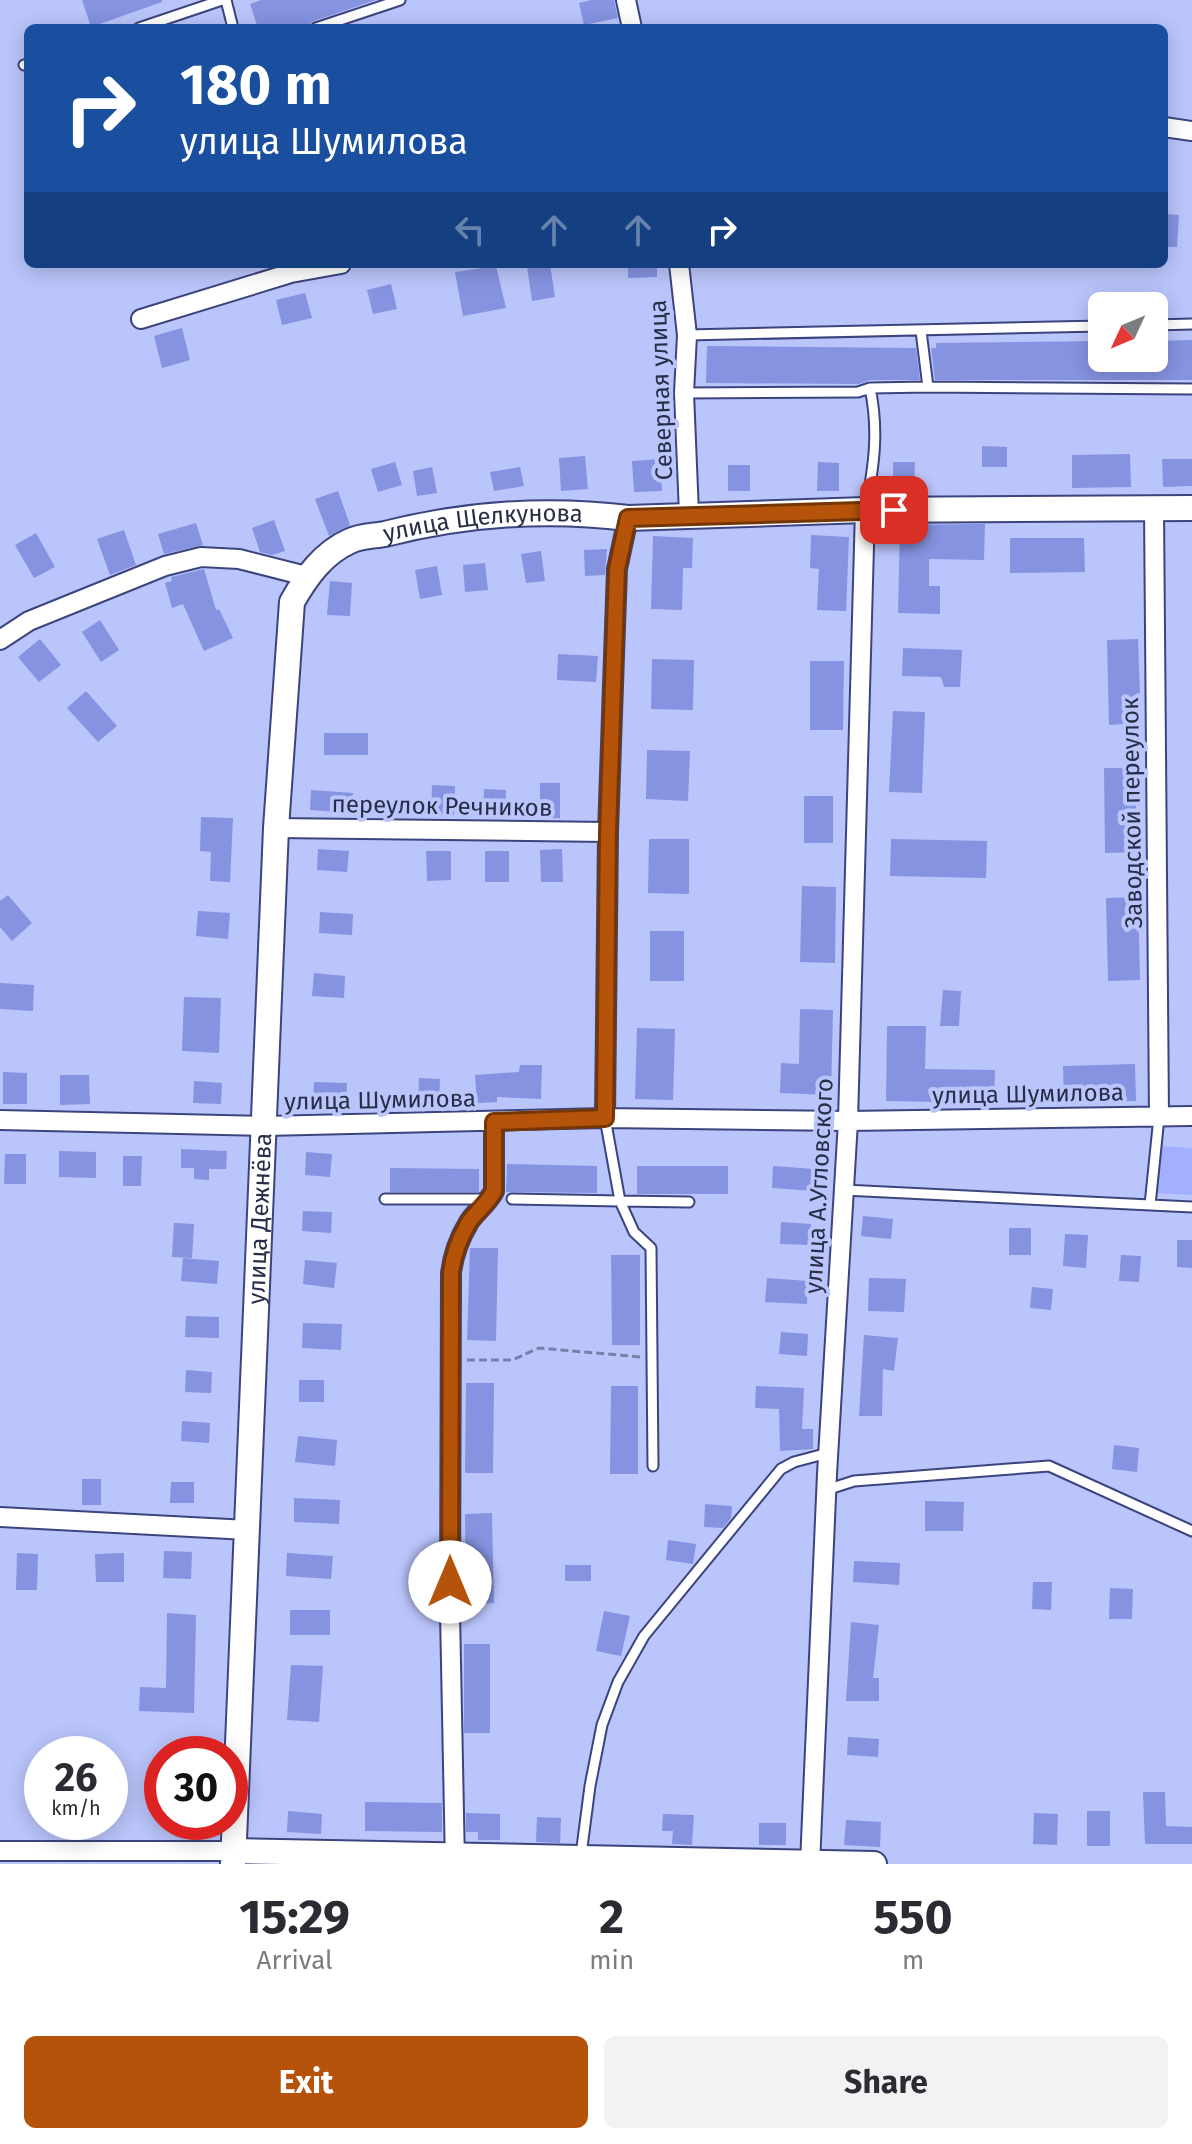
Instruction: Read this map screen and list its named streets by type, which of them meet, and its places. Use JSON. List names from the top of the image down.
{
  "streets": {
    "main road": ["улица Щелкунова", "улица Дежнёва"],
    "street": [
      "Северная улица",
      "переулок Речников",
      "Заводской переулок",
      "улица Шумилова",
      "улица А.Угловского"
    ]
  },
  "crossings": [
    ["Северная улица", "улица Щелкунова"],
    ["улица Щелкунова", "Заводской переулок"],
    ["улица Щелкунова", "улица А.Угловского"],
    ["улица Щелкунова", "улица Дежнёва"],
    ["переулок Речников", "улица Дежнёва"],
    ["Заводской переулок", "улица Шумилова"],
    ["улица Шумилова", "улица А.Угловского"],
    ["улица Шумилова", "улица Дежнёва"]
  ],
  "north": "bottom left",
  "page": {
    "turn": ["180 m", "улица Шумилова"],
    "speed": "26 km/h",
    "limit": "30",
    "eta": [
      "15:29",
      "Arrival",
      "2",
      "min",
      "550",
      "m"
    ],
    "buttons": ["Exit", "Share"]
  }
}
